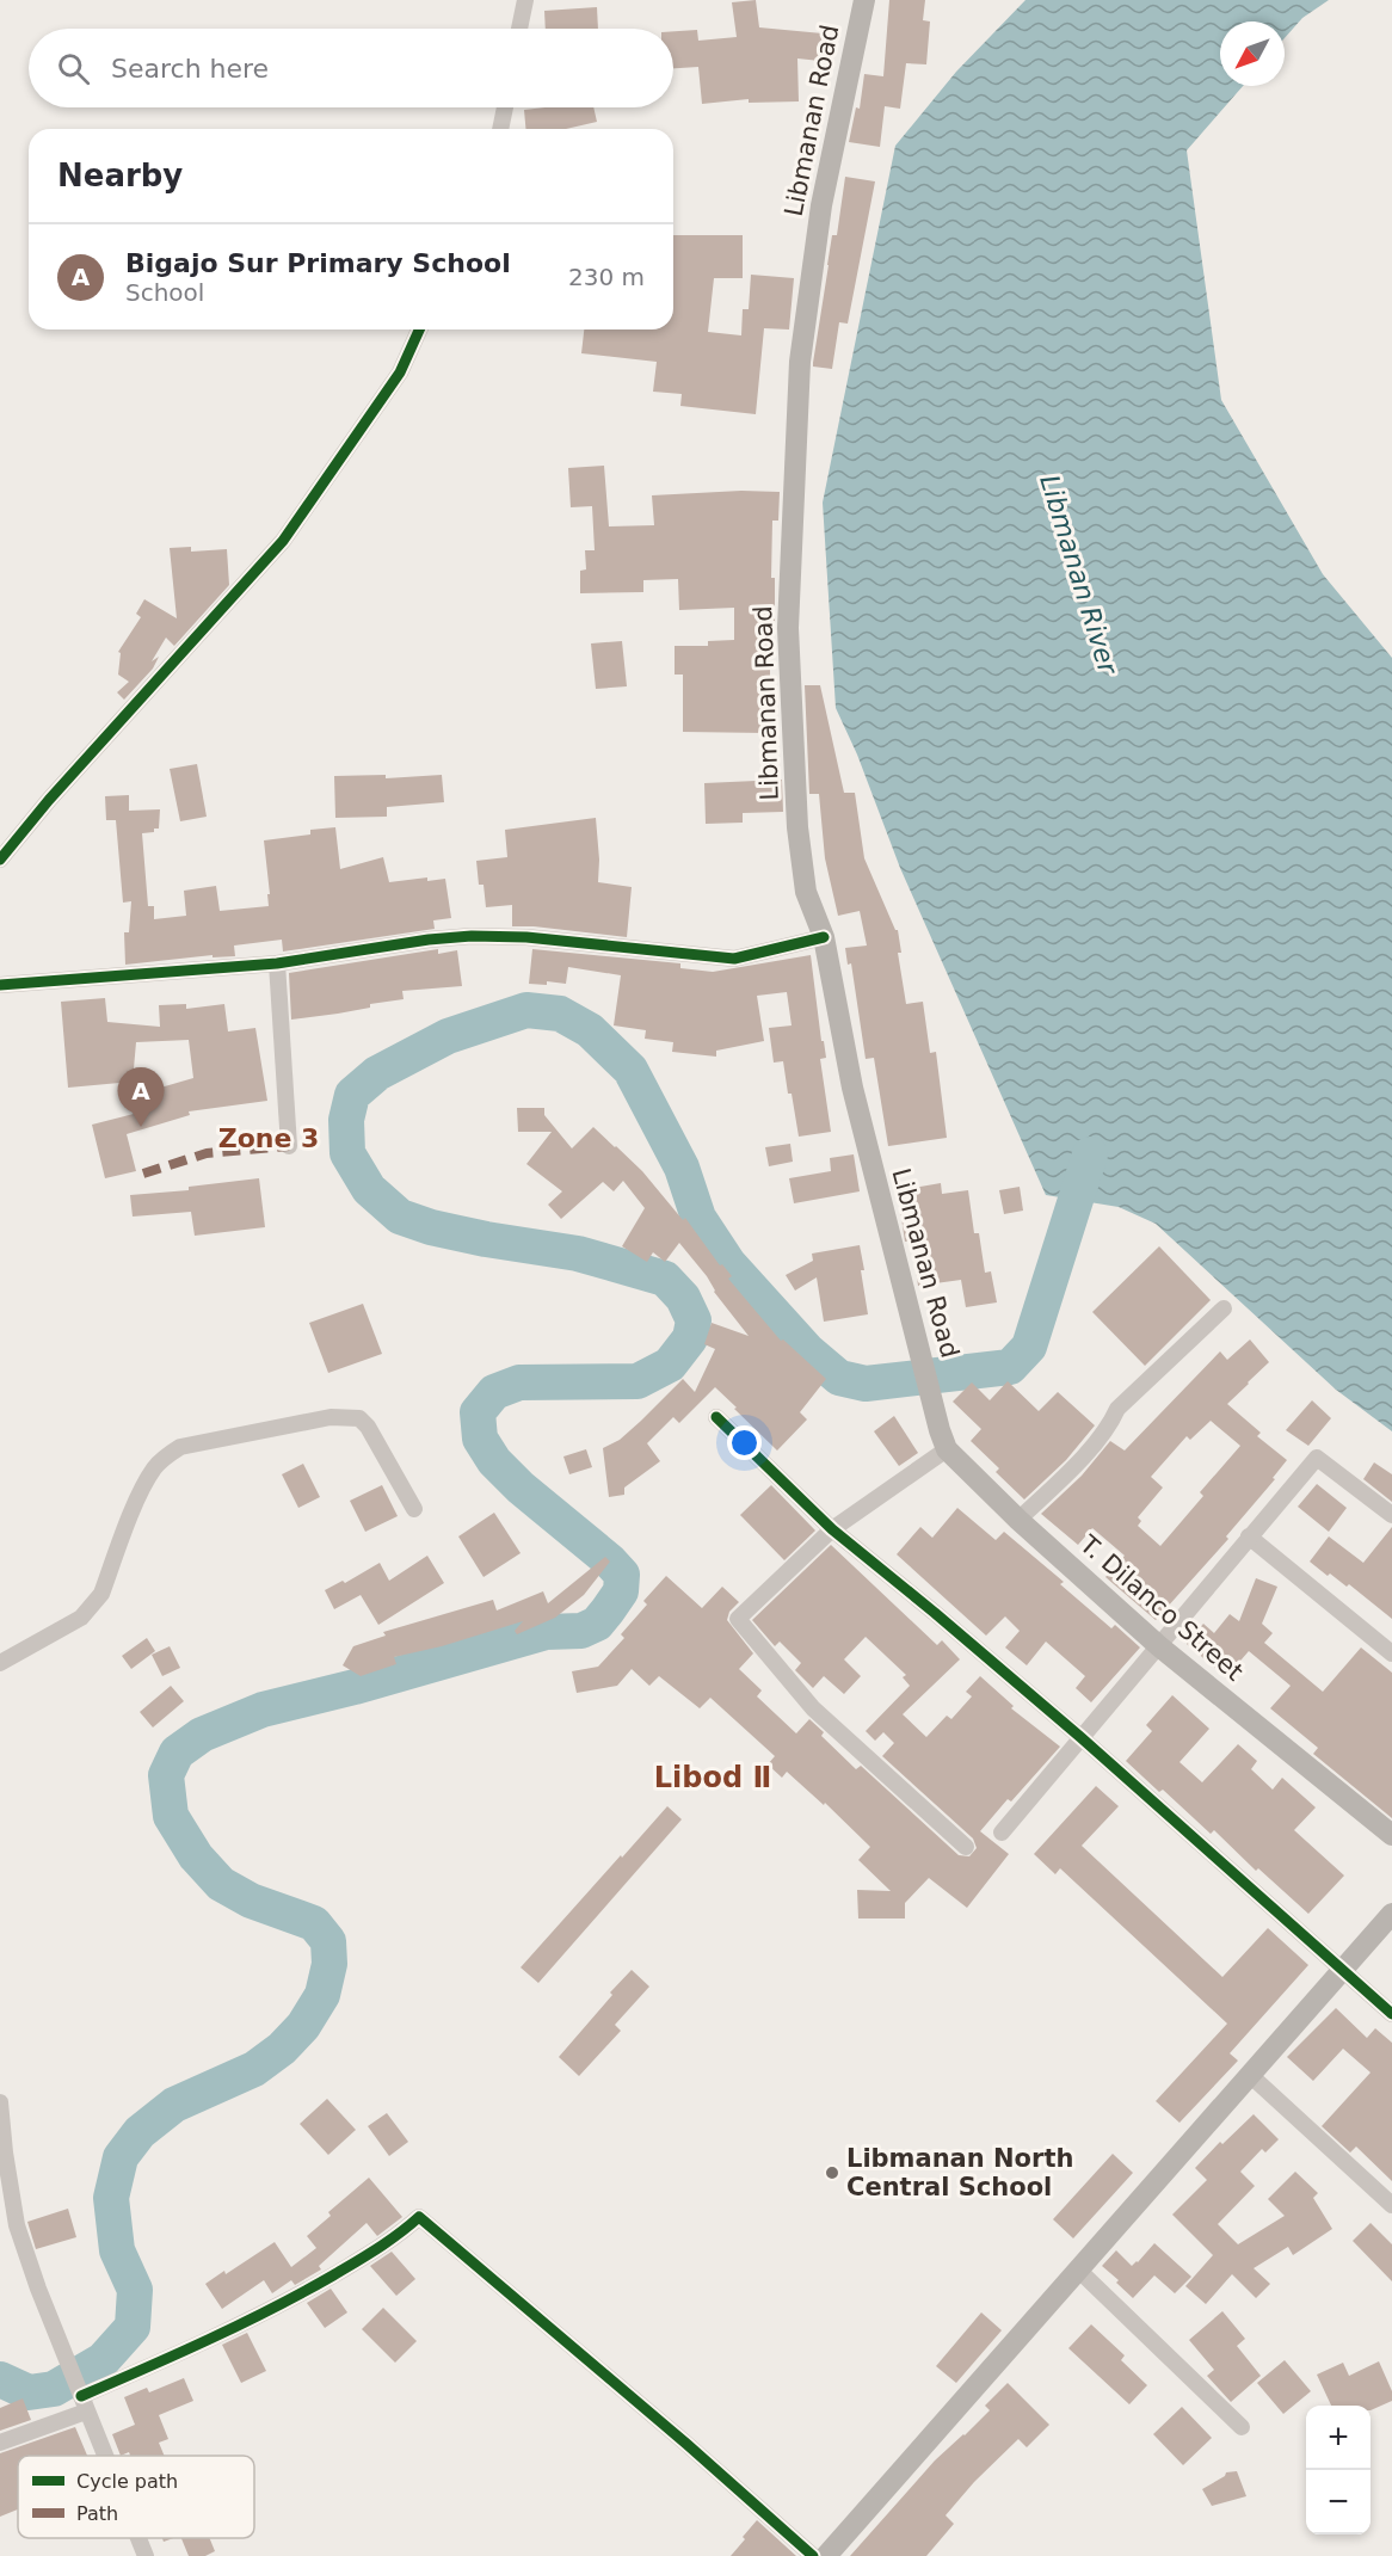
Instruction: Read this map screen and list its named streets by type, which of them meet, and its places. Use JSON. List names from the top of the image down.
{
  "streets": {
    "main road": ["Libmanan Road", "T. Dilanco Street"]
  },
  "crossings": [
    ["Libmanan Road", "T. Dilanco Street"]
  ],
  "districts": ["Zone 3", "Libod Ⅱ"],
  "water": ["Libmanan River"],
  "places": ["Libmanan North Central School"],
  "legend": ["Cycle path", "Path"],
  "north": "bottom left",
  "page": {
    "search": "Search here",
    "heading": "Nearby",
    "list": [
      {
        "mark": "A",
        "name": "Bigajo Sur Primary School",
        "note": "School",
        "value": "230 m"
      }
    ],
    "pins": "A",
    "map_buttons": ["+", "−"]
  }
}
